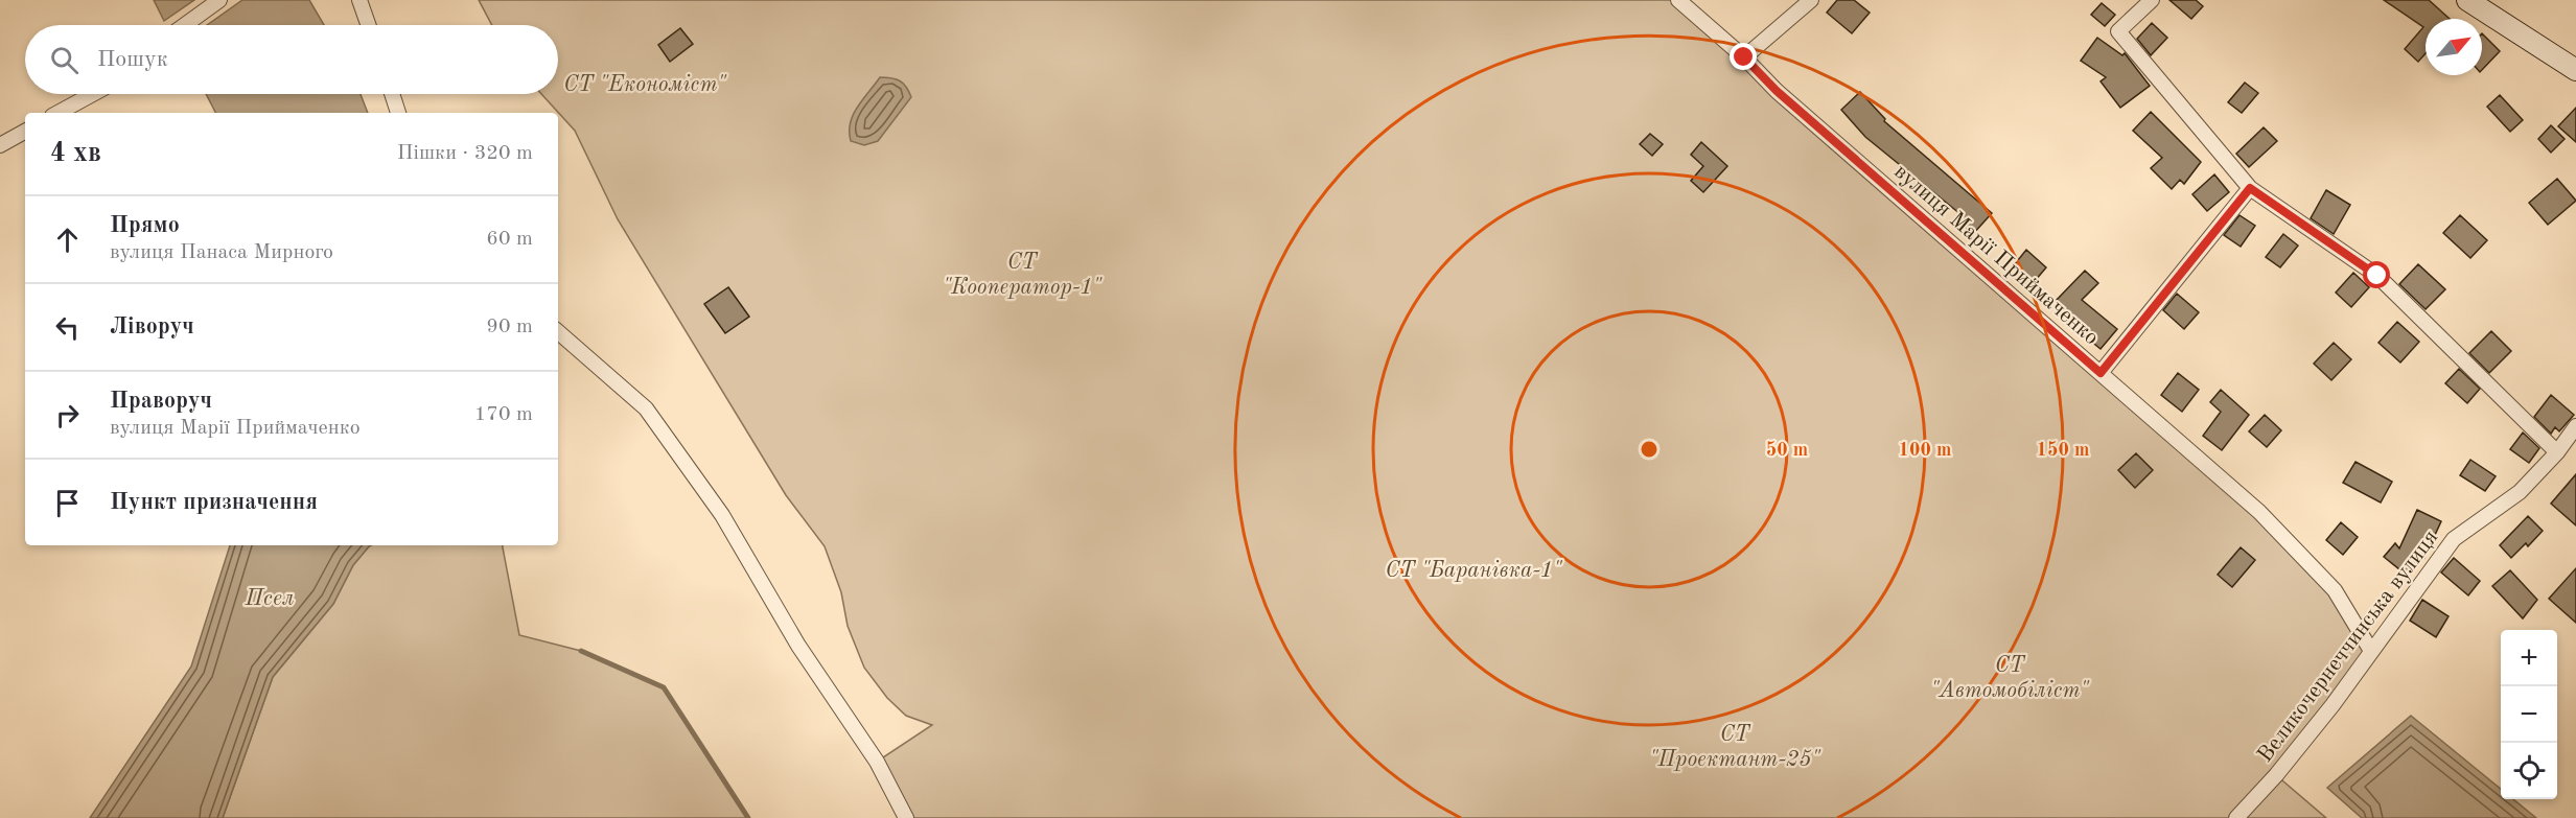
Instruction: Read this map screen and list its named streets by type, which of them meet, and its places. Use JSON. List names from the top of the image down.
{
  "streets": {
    "street": ["вулиця Марії Приймаченко", "Великочернеччинська вулиця"]
  },
  "crossings": [
    ["вулиця Марії Приймаченко", "Великочернеччинська вулиця"]
  ],
  "water": ["Псел"],
  "parks": [
    "СТ \"Економіст\"",
    "СТ \"Кооператор-1\"",
    "СТ \"Баранівка-1\"",
    "СТ \"Автомобіліст\"",
    "СТ \"Проектант-25\""
  ],
  "north": "top right",
  "page": {
    "search": "Пошук",
    "heading": ["4 хв", "Пішки · 320 m"],
    "list": [
      ["Прямо", "вулиця Панаса Мирного", "60 m"],
      ["Ліворуч", "90 m"],
      ["Праворуч", "вулиця Марії Приймаченко", "170 m"],
      "Пункт призначення"
    ],
    "map_buttons": ["+", "−"]
  },
  "rings": ["50 m", "100 m", "150 m"]
}
